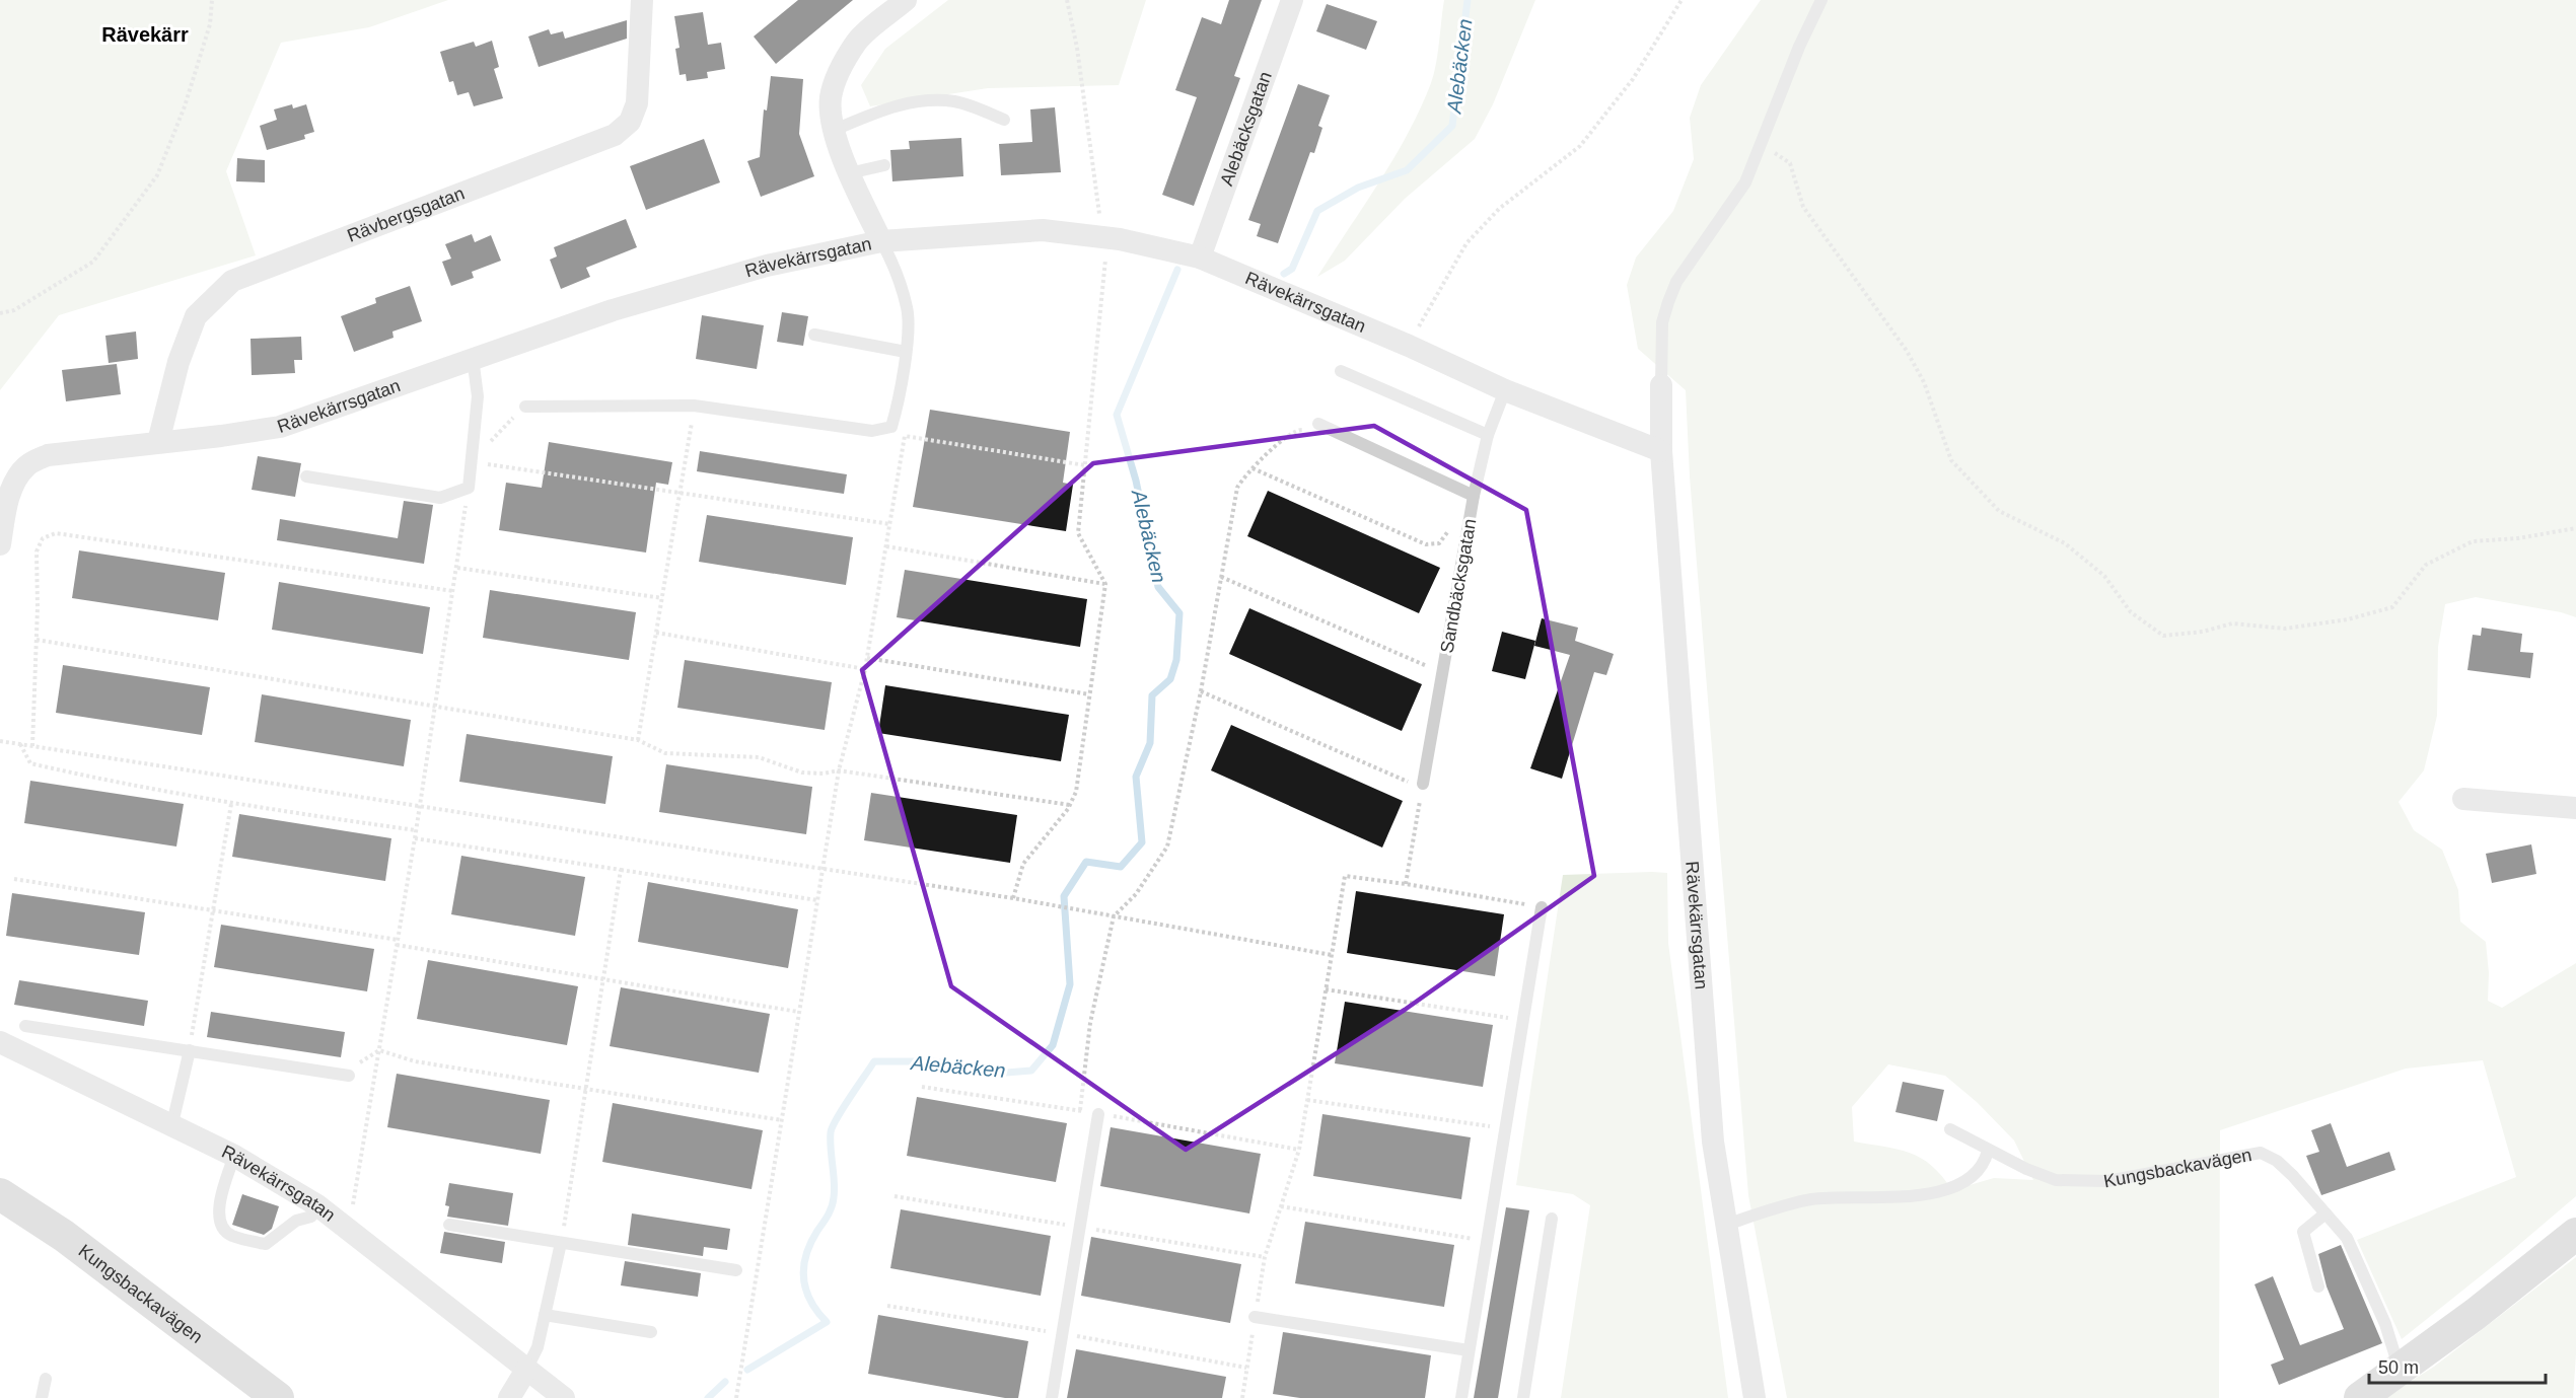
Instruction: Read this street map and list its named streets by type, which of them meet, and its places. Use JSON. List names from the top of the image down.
{
  "streets": {
    "street": [
      "Alebäcksgatan",
      "Rävbergsgatan",
      "Rävekärrsgatan",
      "Kungsbackavägen"
    ],
    "lane": ["Sandbäcksgatan"]
  },
  "crossings": [
    ["Alebäcksgatan", "Rävekärrsgatan"],
    ["Rävbergsgatan", "Rävekärrsgatan"],
    ["Rävekärrsgatan", "Sandbäcksgatan"]
  ],
  "districts": ["Rävekärr"],
  "water": ["Alebäcken"],
  "scale_bar": "50 m"
}
